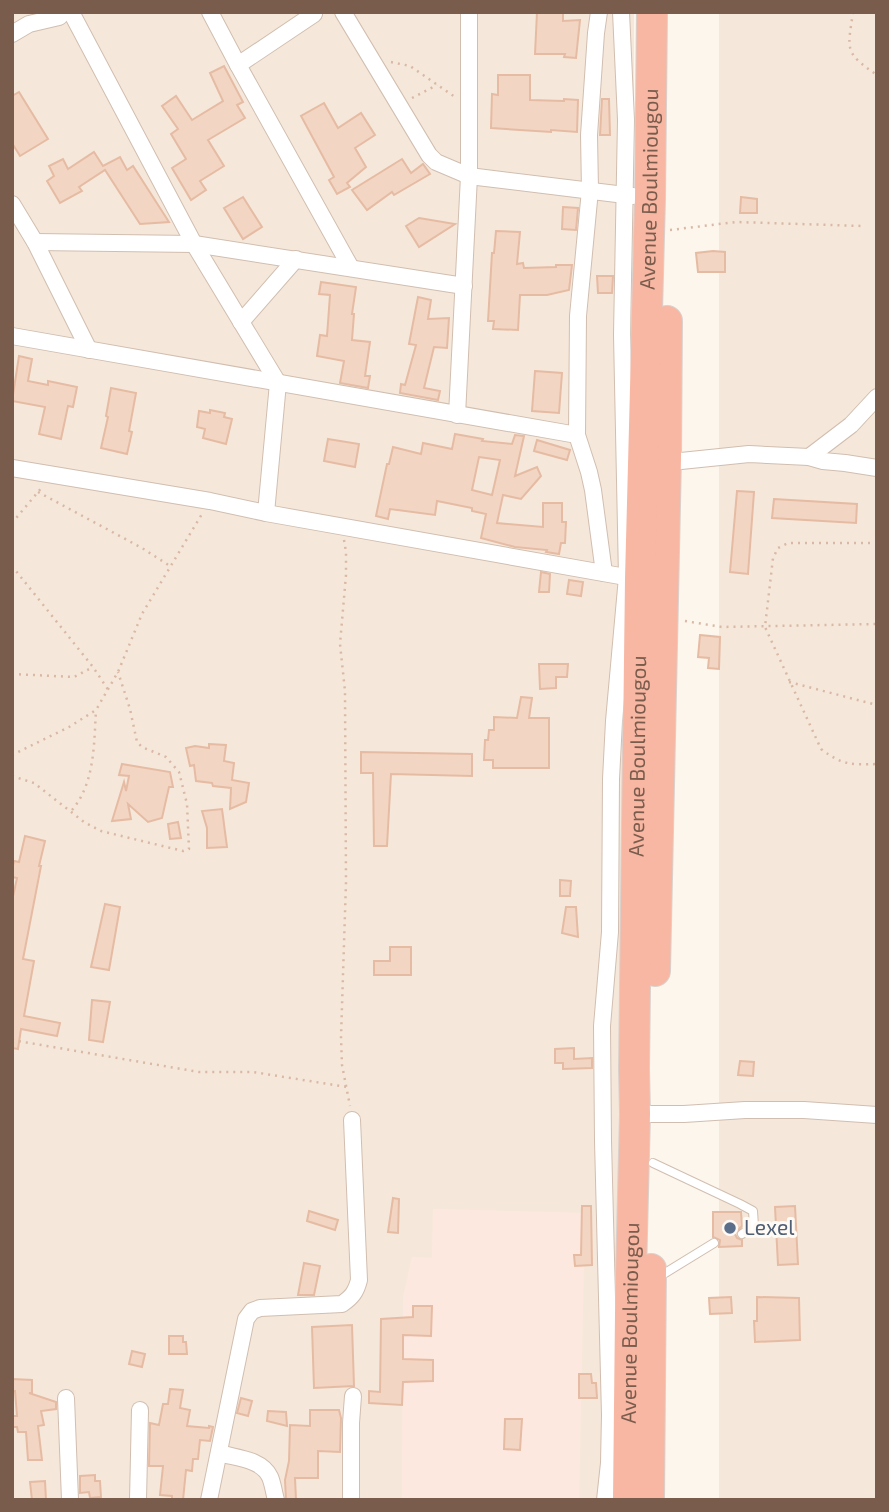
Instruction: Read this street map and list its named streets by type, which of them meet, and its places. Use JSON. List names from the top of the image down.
{
  "streets": {
    "highway": ["Avenue Boulmiougou"]
  },
  "places": ["Lexel"]
}
